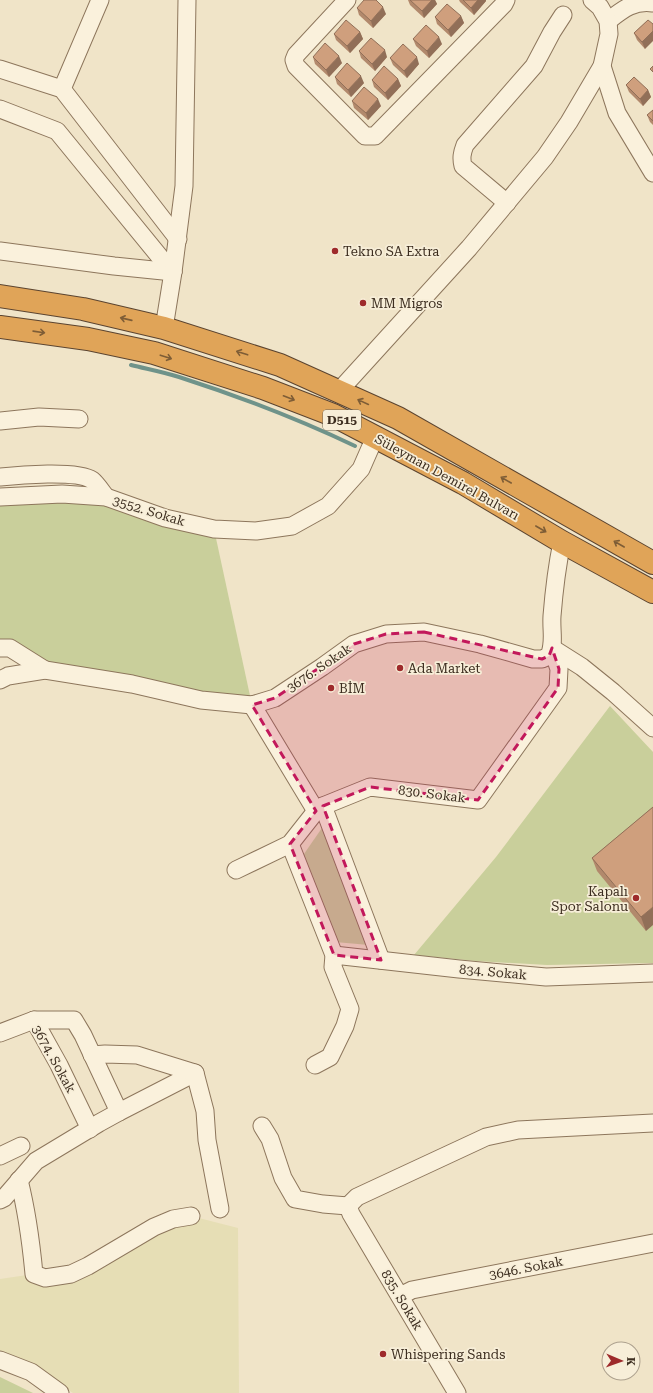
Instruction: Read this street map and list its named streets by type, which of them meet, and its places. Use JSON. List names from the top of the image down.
{
  "streets": {
    "highway": ["D515", "Süleyman Demirel Bulvarı"],
    "street": [
      "3552. Sokak",
      "3676. Sokak",
      "830. Sokak",
      "834. Sokak",
      "3674. Sokak",
      "3646. Sokak",
      "835. Sokak"
    ]
  },
  "crossings": [
    ["Süleyman Demirel Bulvarı", "3552. Sokak"],
    ["3676. Sokak", "830. Sokak"],
    ["3646. Sokak", "835. Sokak"]
  ],
  "places": [
    "Tekno SA Extra",
    "MM Migros",
    "Ada Market",
    "BİM",
    "Kapalı Spor Salonu",
    "Whispering Sands"
  ],
  "north": "right"
}
